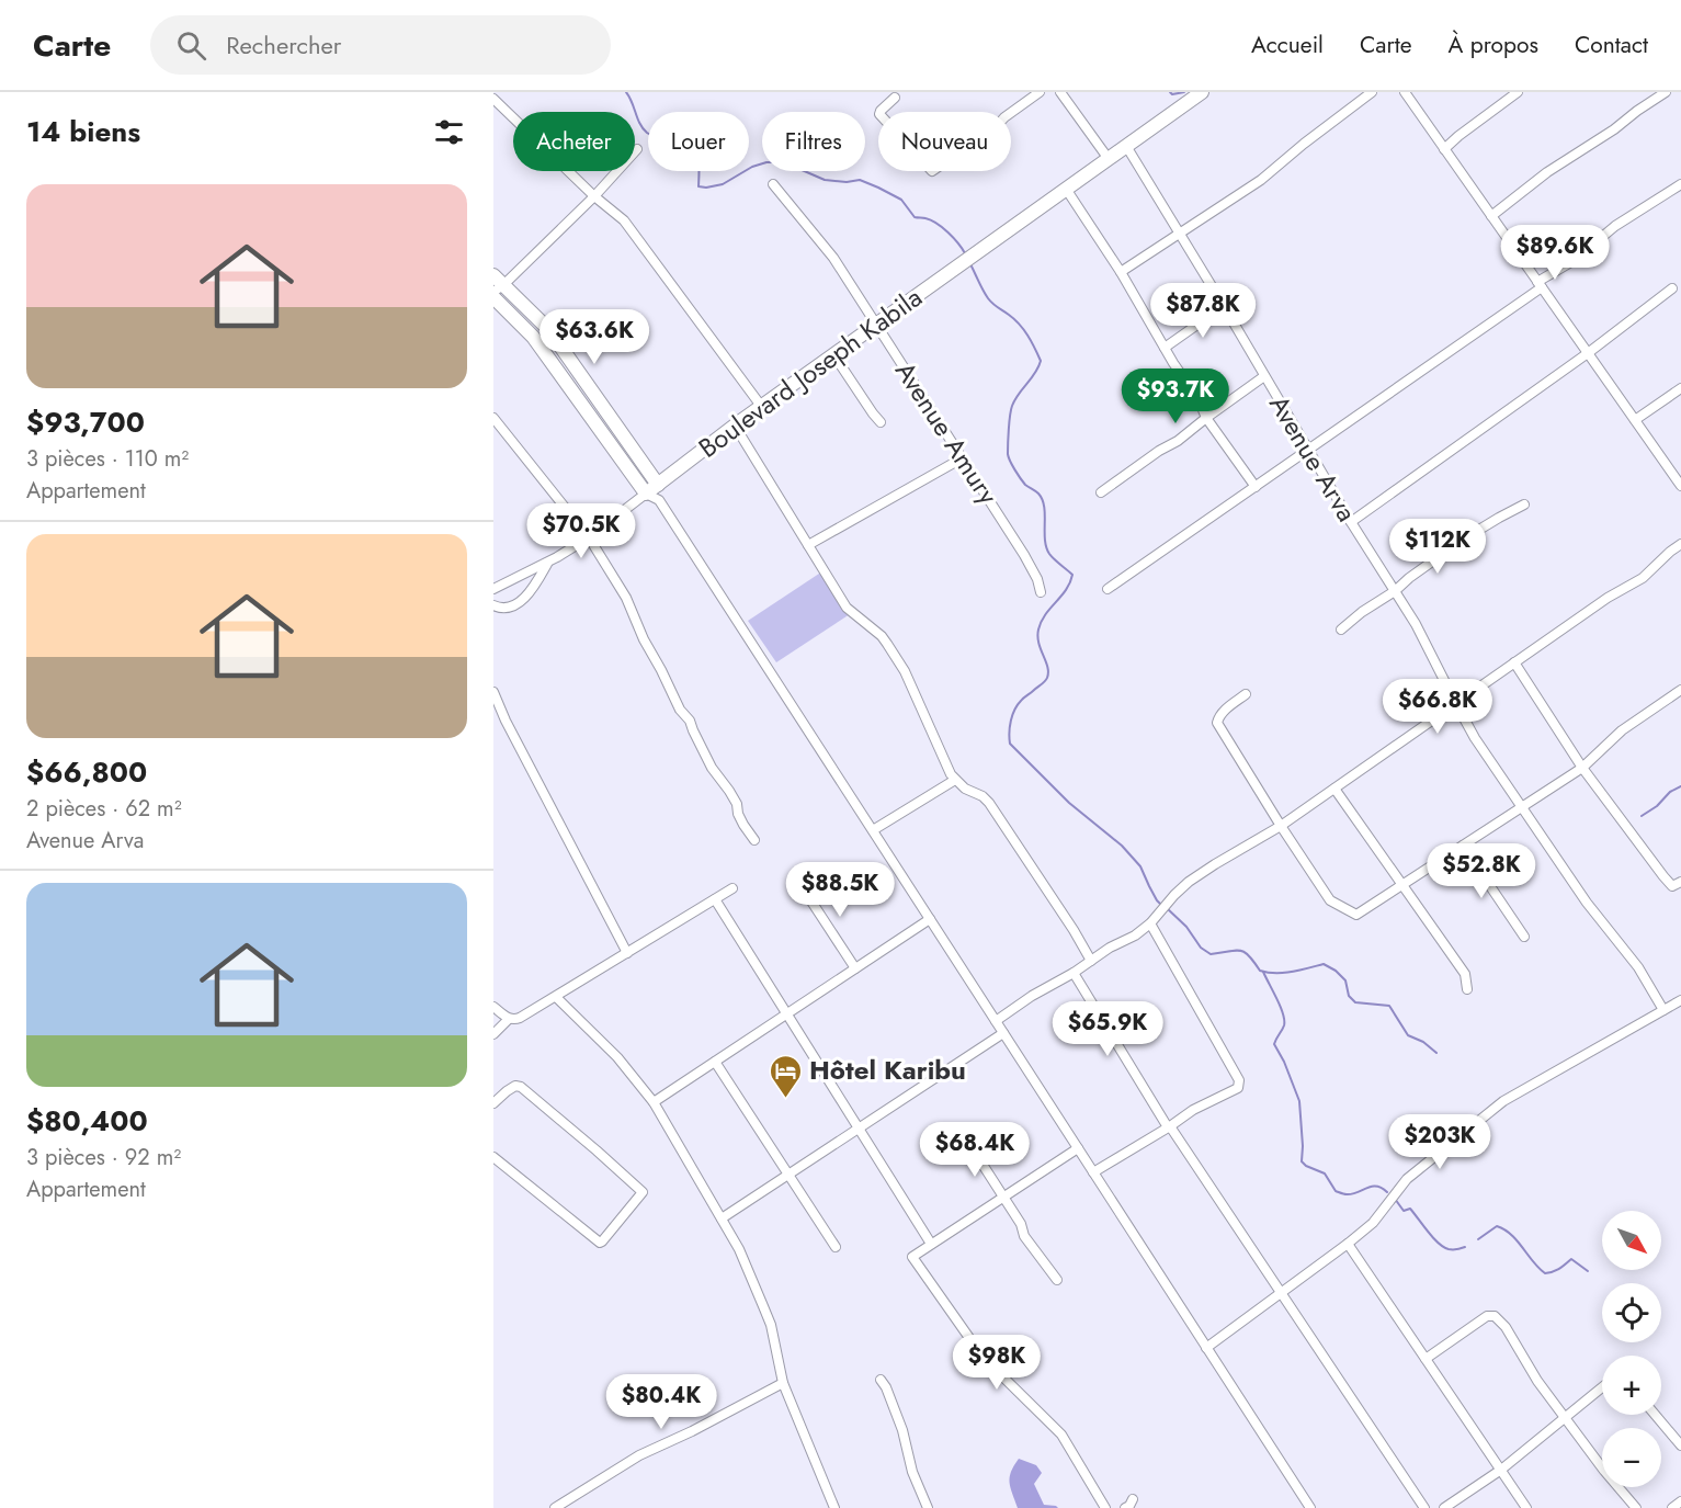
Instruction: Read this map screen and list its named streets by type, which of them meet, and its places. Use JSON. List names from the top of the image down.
{
  "streets": {
    "street": ["Boulevard Joseph Kabila", "Avenue Amury", "Avenue Arva"]
  },
  "crossings": [
    ["Boulevard Joseph Kabila", "Avenue Amury"],
    ["Boulevard Joseph Kabila", "Avenue Arva"]
  ],
  "places": {
    "hotel": ["Hôtel Karibu"]
  },
  "north": "bottom right",
  "page": {
    "header": "Carte",
    "search": "Rechercher",
    "nav": [
      "Accueil",
      "Carte",
      "À propos",
      "Contact"
    ],
    "heading": "14 biens",
    "chip": [
      "Acheter",
      "Louer",
      "Filtres",
      "Nouveau"
    ],
    "list": [
      {
        "name": "$93,700",
        "note": "3 pièces · 110 m² · Appartement"
      },
      {
        "name": "$66,800",
        "note": "2 pièces · 62 m² · Avenue Arva"
      },
      {
        "name": "$80,400",
        "note": "3 pièces · 92 m² · Appartement"
      }
    ],
    "price": [
      "$89.6K",
      "$87.8K",
      "$63.6K",
      "$93.7K",
      "$70.5K",
      "$112K",
      "$66.8K",
      "$52.8K",
      "$88.5K",
      "$65.9K",
      "$203K",
      "$68.4K",
      "$98K",
      "$80.4K"
    ],
    "map_buttons": ["+", "−"]
  }
}
